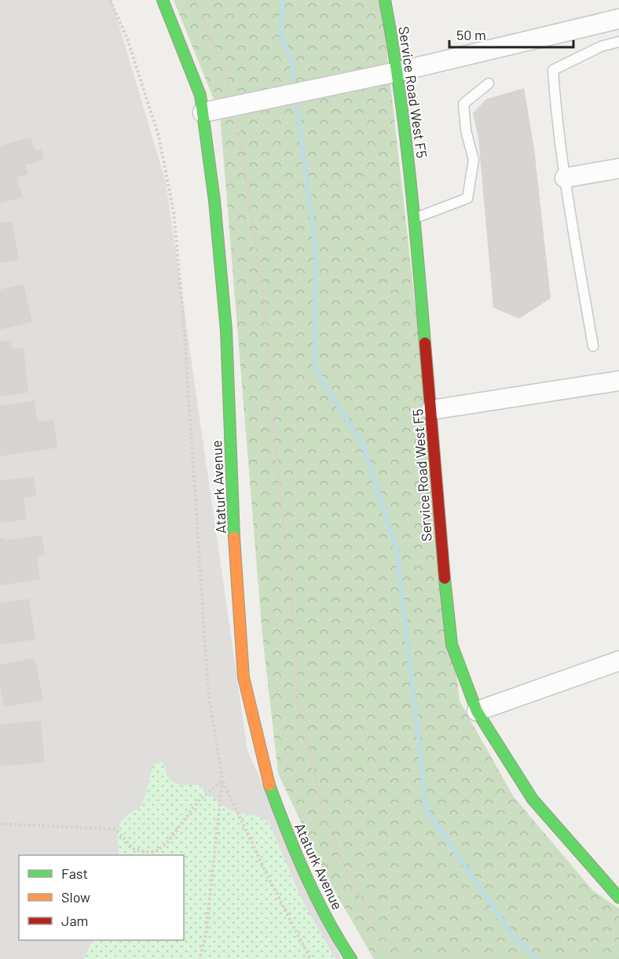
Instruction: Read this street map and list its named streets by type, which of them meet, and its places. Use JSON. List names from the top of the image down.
{
  "streets": {
    "street": ["Service Road West F5", "Ataturk Avenue"]
  },
  "legend": ["Fast", "Slow", "Jam"],
  "scale_bar": "50 m"
}
